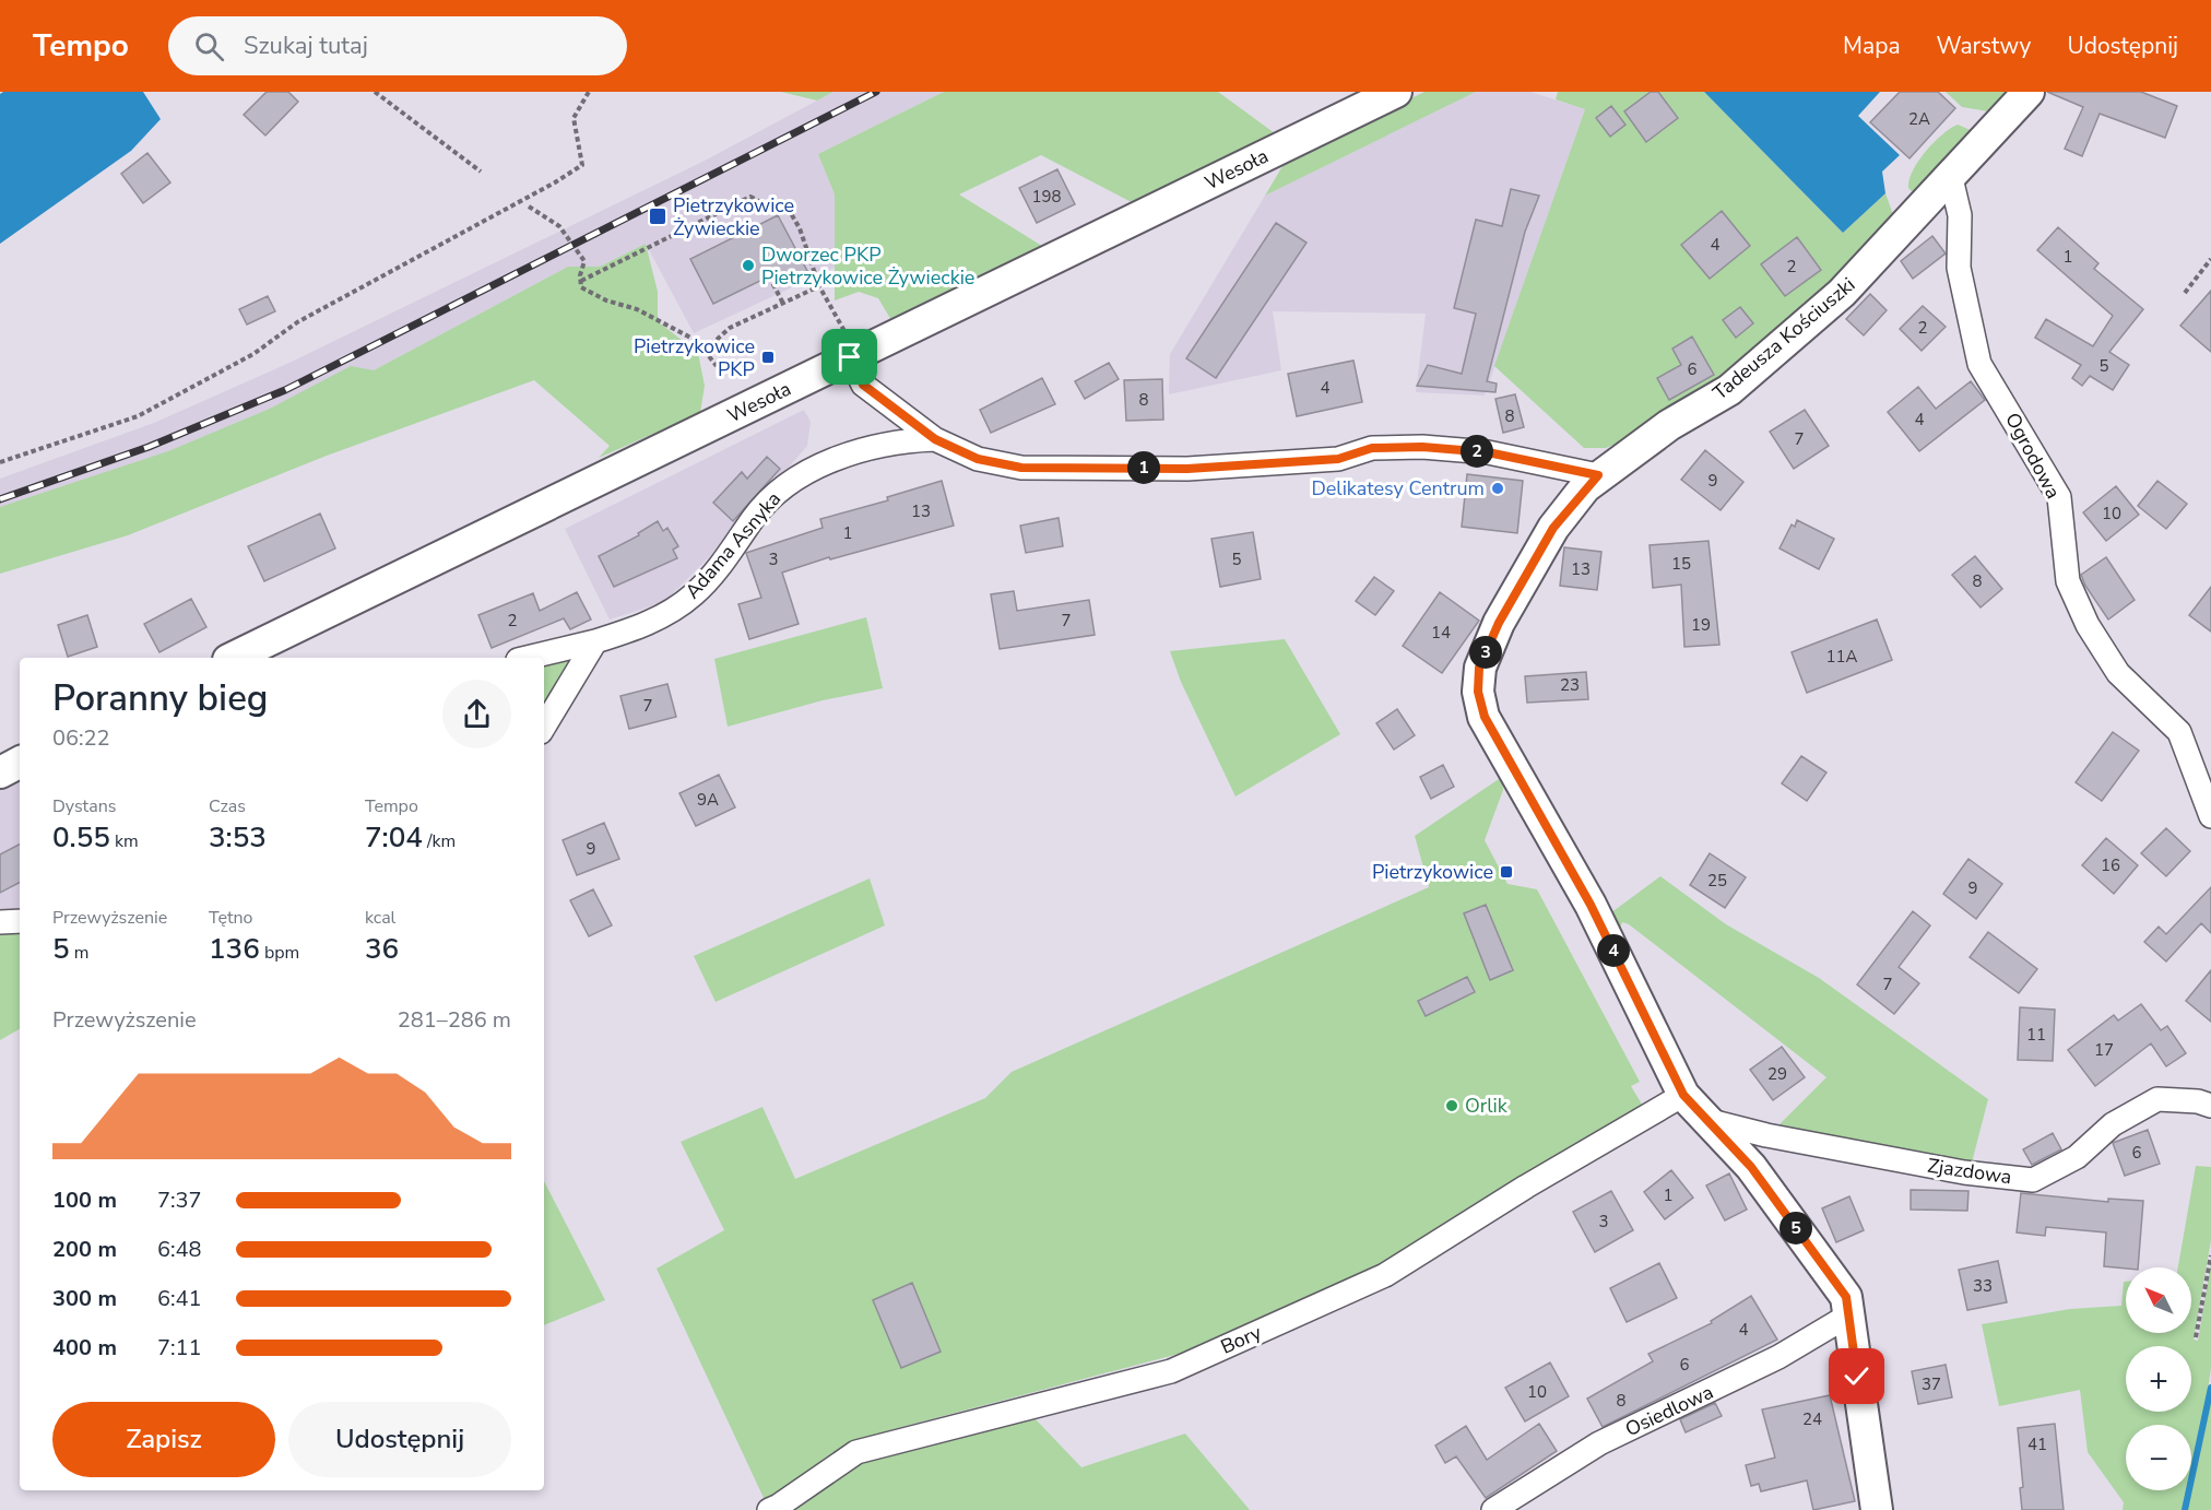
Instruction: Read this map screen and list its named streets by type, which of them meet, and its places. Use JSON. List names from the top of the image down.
{
  "streets": {
    "street": [
      "Wesoła",
      "Tadeusza Kościuszki",
      "Ogrodowa",
      "Adama Asnyka",
      "Zjazdowa",
      "Bory",
      "Osiedlowa"
    ]
  },
  "crossings": [
    ["Tadeusza Kościuszki", "Ogrodowa"],
    ["Tadeusza Kościuszki", "Zjazdowa"],
    ["Tadeusza Kościuszki", "Bory"],
    ["Tadeusza Kościuszki", "Osiedlowa"]
  ],
  "places": {
    "transit": ["Pietrzykowice Żywieckie", "Pietrzykowice PKP", "Pietrzykowice"],
    "other": ["Dworzec PKP Pietrzykowice Żywieckie", "Delikatesy Centrum", "Orlik"]
  },
  "house_numbers": [
    "2A",
    "198",
    "4",
    "1",
    "2",
    "2",
    "5",
    "6",
    "4",
    "8",
    "8",
    "4",
    "7",
    "9",
    "13",
    "10",
    "1",
    "3",
    "5",
    "15",
    "13",
    "8",
    "2",
    "7",
    "19",
    "14",
    "11A",
    "23",
    "7",
    "9A",
    "9",
    "16",
    "25",
    "9",
    "7",
    "11",
    "17",
    "29",
    "6",
    "1",
    "3",
    "33",
    "4",
    "6",
    "37",
    "10",
    "8",
    "24",
    "41"
  ],
  "north": "top left",
  "page": {
    "header": "Tempo",
    "search": "Szukaj tutaj",
    "nav": ["Mapa", "Warstwy", "Udostępnij"],
    "pins": [
      "2",
      "1",
      "3",
      "4",
      "5"
    ],
    "heading": ["Poranny bieg", "06:22"],
    "stats": [
      ["Dystans", "0.55 km"],
      ["Czas", "3:53"],
      ["Tempo", "7:04 /km"],
      ["Przewyższenie", "5 m"],
      ["Tętno", "136 bpm"],
      ["kcal", "36"]
    ],
    "chart": ["Przewyższenie", "281–286 m"],
    "list": [
      {
        "name": "100 m",
        "note": "7:37"
      },
      {
        "name": "200 m",
        "note": "6:48"
      },
      {
        "name": "300 m",
        "note": "6:41"
      },
      {
        "name": "400 m",
        "note": "7:11"
      }
    ],
    "map_buttons": ["+", "−"],
    "buttons": ["Zapisz", "Udostępnij"]
  }
}
